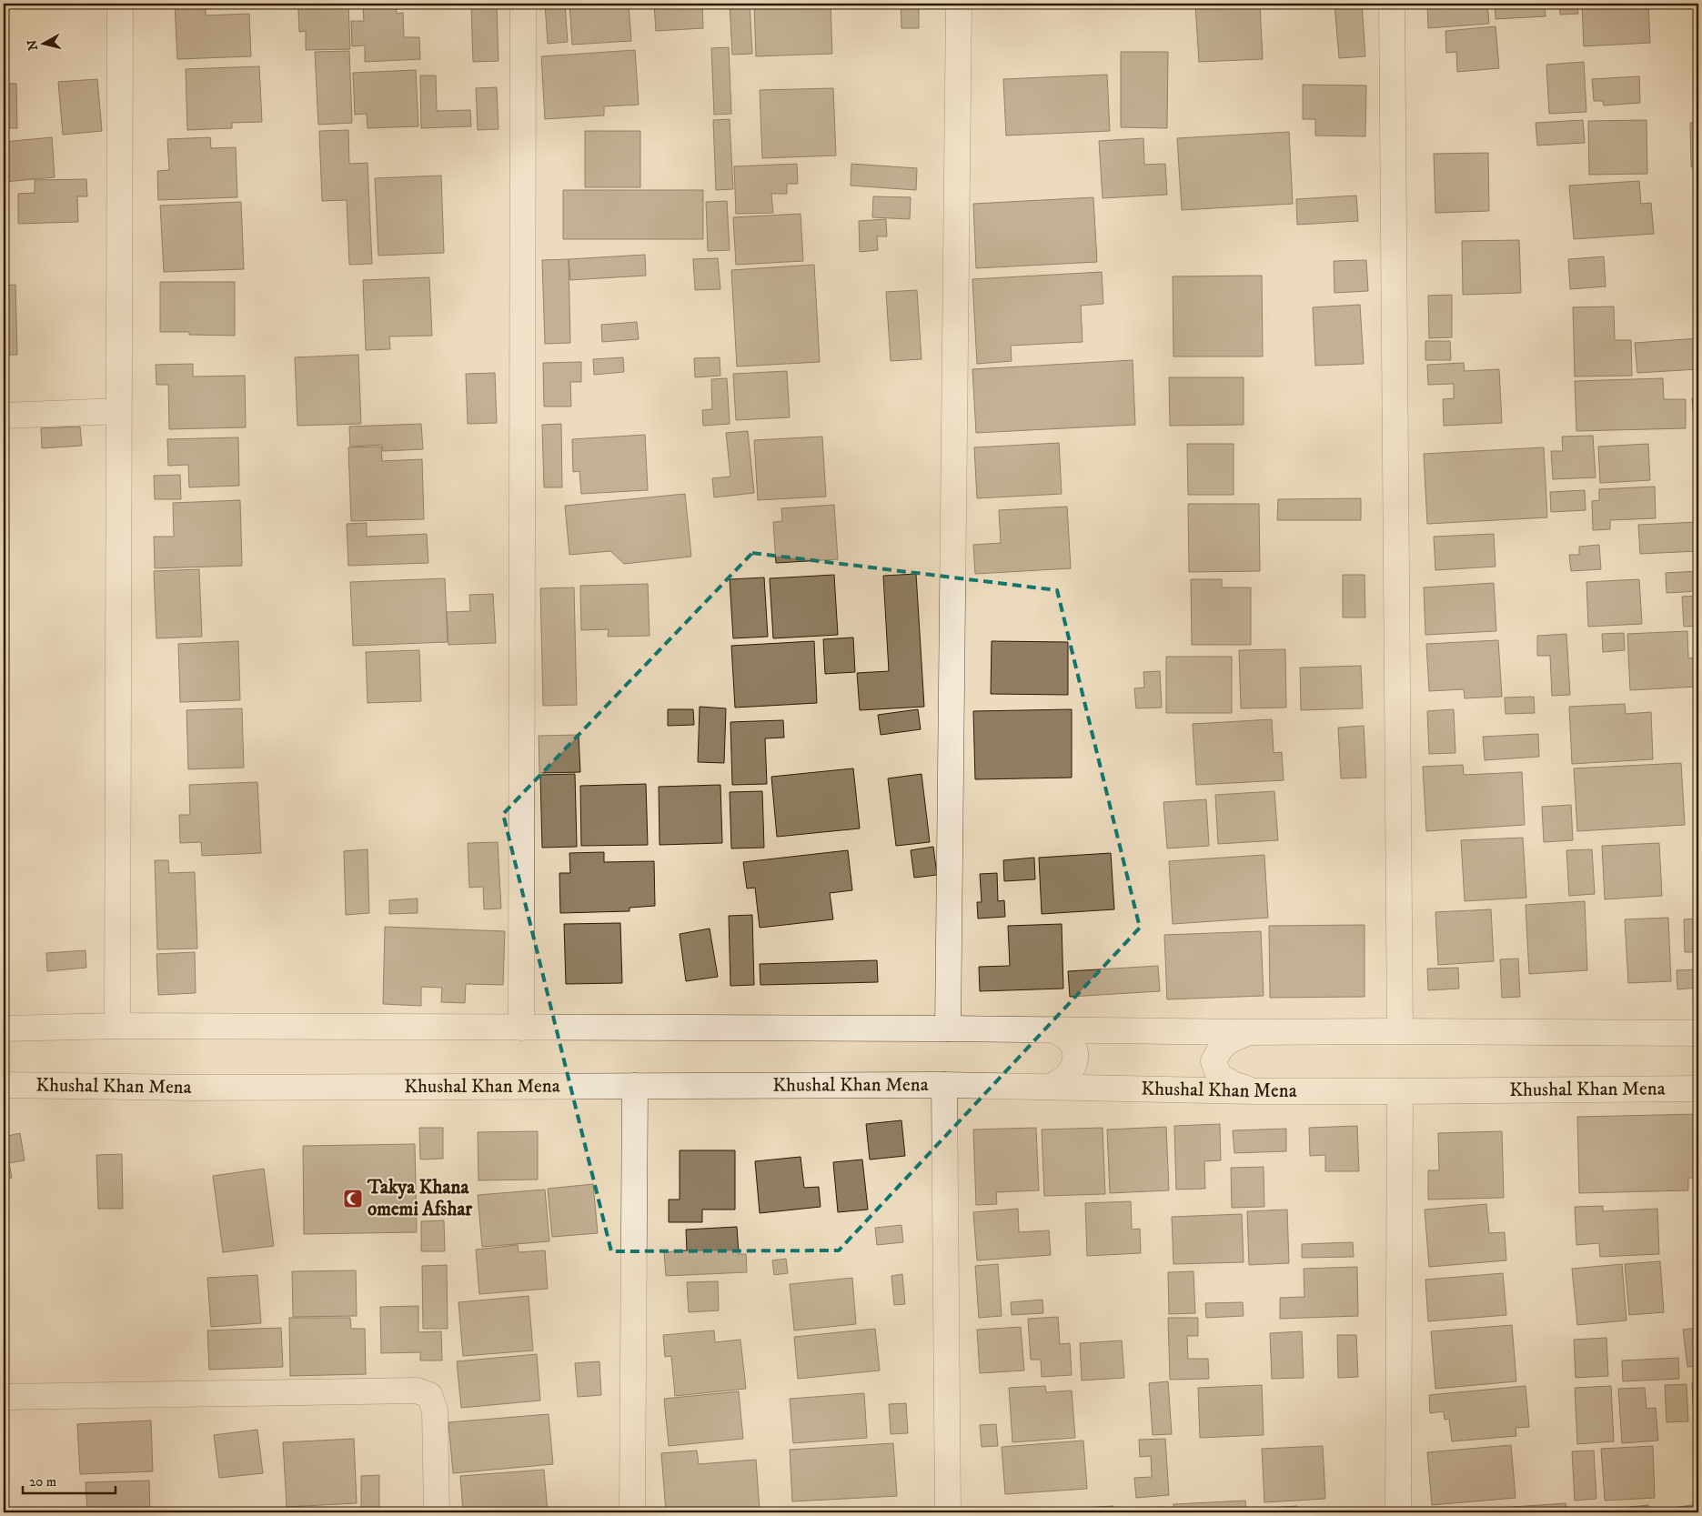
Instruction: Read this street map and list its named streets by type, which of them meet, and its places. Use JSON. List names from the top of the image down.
{
  "streets": {
    "street": ["Khushal Khan Mena"]
  },
  "places": {
    "mosque": ["Takya Khana omemi Afshar"]
  },
  "scale_bar": "20 m",
  "north": "left"
}
